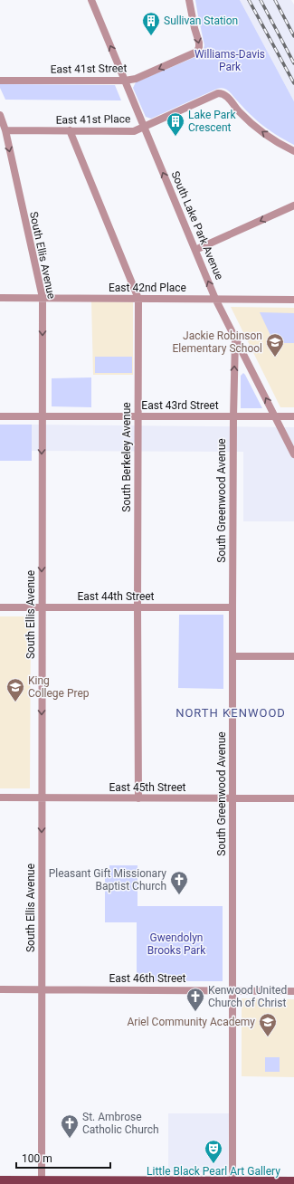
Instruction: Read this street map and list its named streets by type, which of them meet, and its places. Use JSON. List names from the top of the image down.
{
  "streets": {
    "street": [
      "East 41st Street",
      "East 41st Place",
      "South Lake Park Avenue",
      "South Ellis Avenue",
      "East 42nd Place",
      "East 43rd Street",
      "South Berkeley Avenue",
      "South Greenwood Avenue",
      "East 44th Street",
      "East 45th Street",
      "East 46th Street"
    ]
  },
  "crossings": [
    ["East 41st Street", "South Lake Park Avenue"],
    ["East 41st Place", "South Lake Park Avenue"],
    ["East 41st Place", "South Ellis Avenue"],
    ["East 41st Place", "South Berkeley Avenue"],
    ["South Lake Park Avenue", "East 42nd Place"],
    ["South Lake Park Avenue", "East 43rd Street"],
    ["South Lake Park Avenue", "South Greenwood Avenue"],
    ["South Ellis Avenue", "East 42nd Place"],
    ["South Ellis Avenue", "East 43rd Street"],
    ["South Ellis Avenue", "East 44th Street"],
    ["South Ellis Avenue", "East 45th Street"],
    ["South Ellis Avenue", "East 46th Street"],
    ["East 42nd Place", "South Berkeley Avenue"],
    ["East 43rd Street", "South Berkeley Avenue"],
    ["East 43rd Street", "South Greenwood Avenue"],
    ["South Berkeley Avenue", "East 44th Street"],
    ["South Berkeley Avenue", "East 45th Street"],
    ["South Greenwood Avenue", "East 44th Street"],
    ["South Greenwood Avenue", "East 45th Street"],
    ["South Greenwood Avenue", "East 46th Street"]
  ],
  "one_way": ["East 41st Place", "South Lake Park Avenue", "South Ellis Avenue"],
  "districts": ["NORTH KENWOOD"],
  "parks": ["Williams-Davis Park", "Gwendolyn Brooks Park"],
  "places": {
    "building": ["Sullivan Station", "Lake Park Crescent"],
    "school or university": ["Jackie Robinson Elementary School", "King College Prep", "Ariel Community Academy"],
    "church": ["Pleasant Gift Missionary Baptist Church", "Kenwood United Church of Christ", "St. Ambrose Catholic Church"],
    "theatre": ["Little Black Pearl Art Gallery"]
  },
  "scale_bar": "100 m"
}
